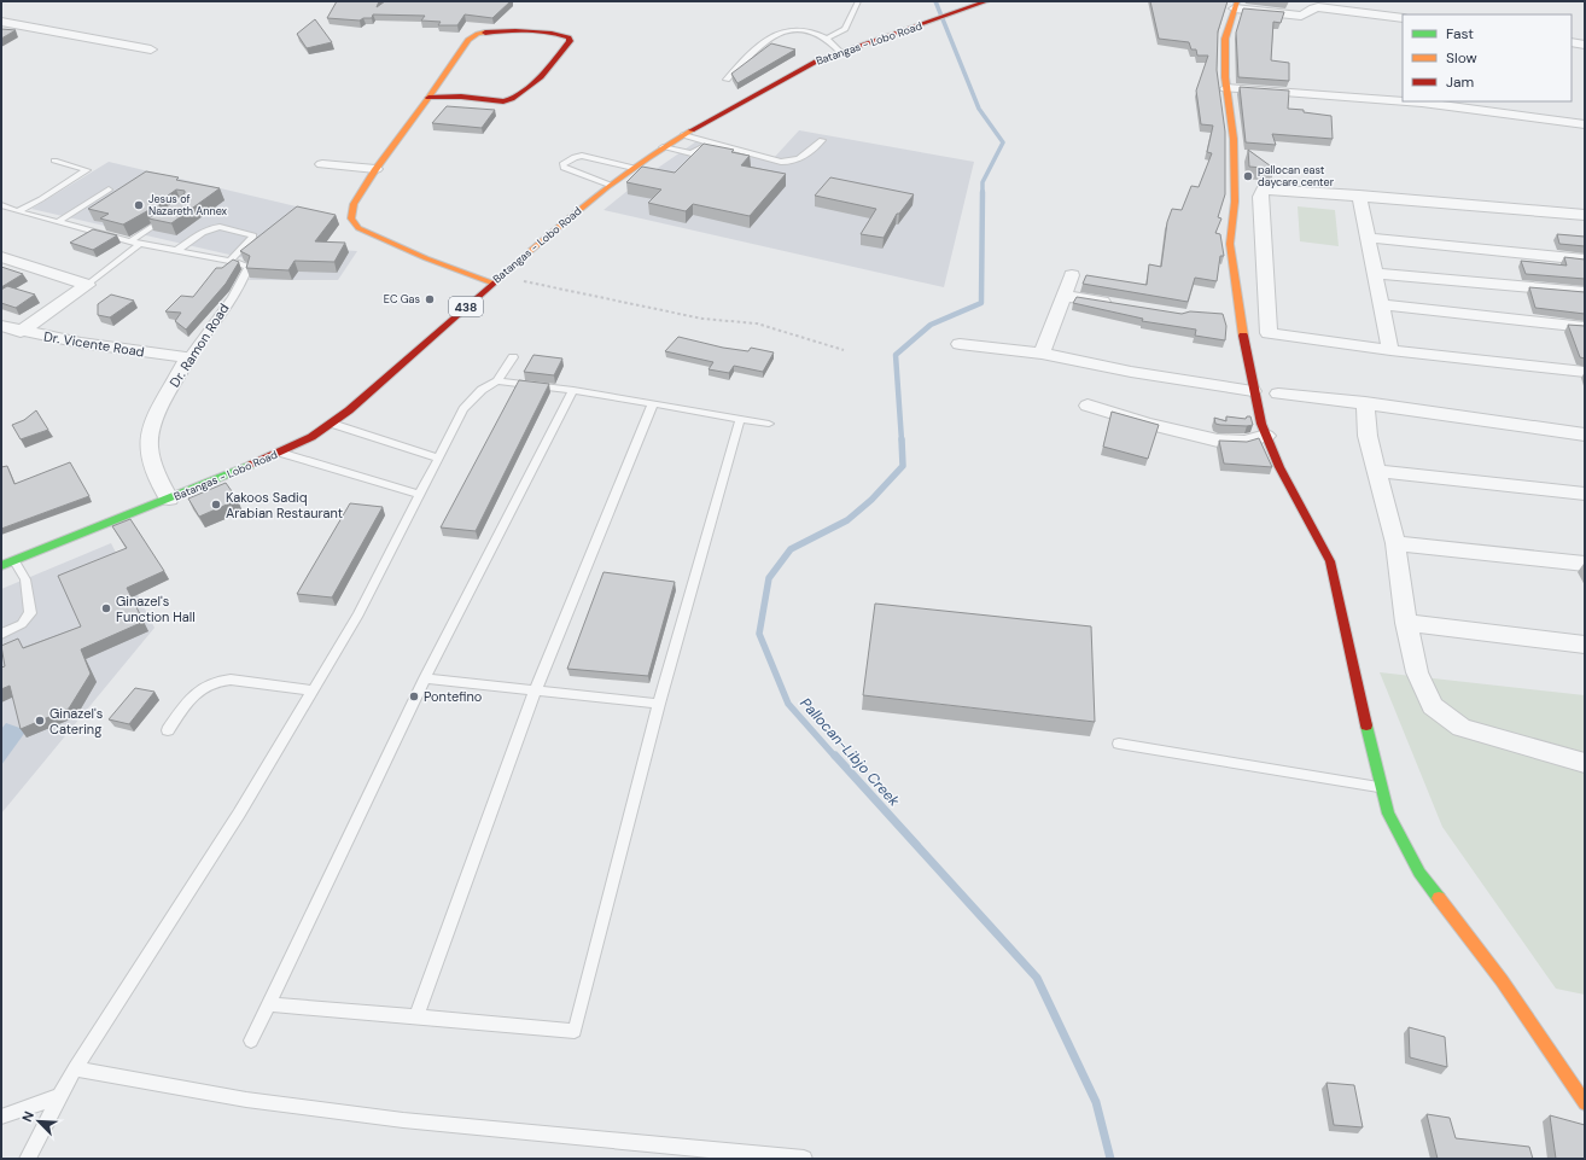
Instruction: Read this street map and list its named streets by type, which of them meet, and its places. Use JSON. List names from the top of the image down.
{
  "streets": {
    "street": [
      "Batangas - Lobo Road",
      "438",
      "Dr. Vicente Road",
      "Dr. Ramon Road"
    ]
  },
  "crossings": [
    ["Batangas - Lobo Road", "Dr. Ramon Road"],
    ["Dr. Vicente Road", "Dr. Ramon Road"]
  ],
  "water": ["Pallocan-Libjo Creek"],
  "places": [
    "pallocan east daycare center",
    "Jesus of Nazareth Annex",
    "EC Gas",
    "Kakoos Sadiq Arabian Restaurant",
    "Ginazel's Function Hall",
    "Pontefino",
    "Ginazel's Catering"
  ],
  "legend": ["Fast", "Slow", "Jam"],
  "north": "top left"
}
